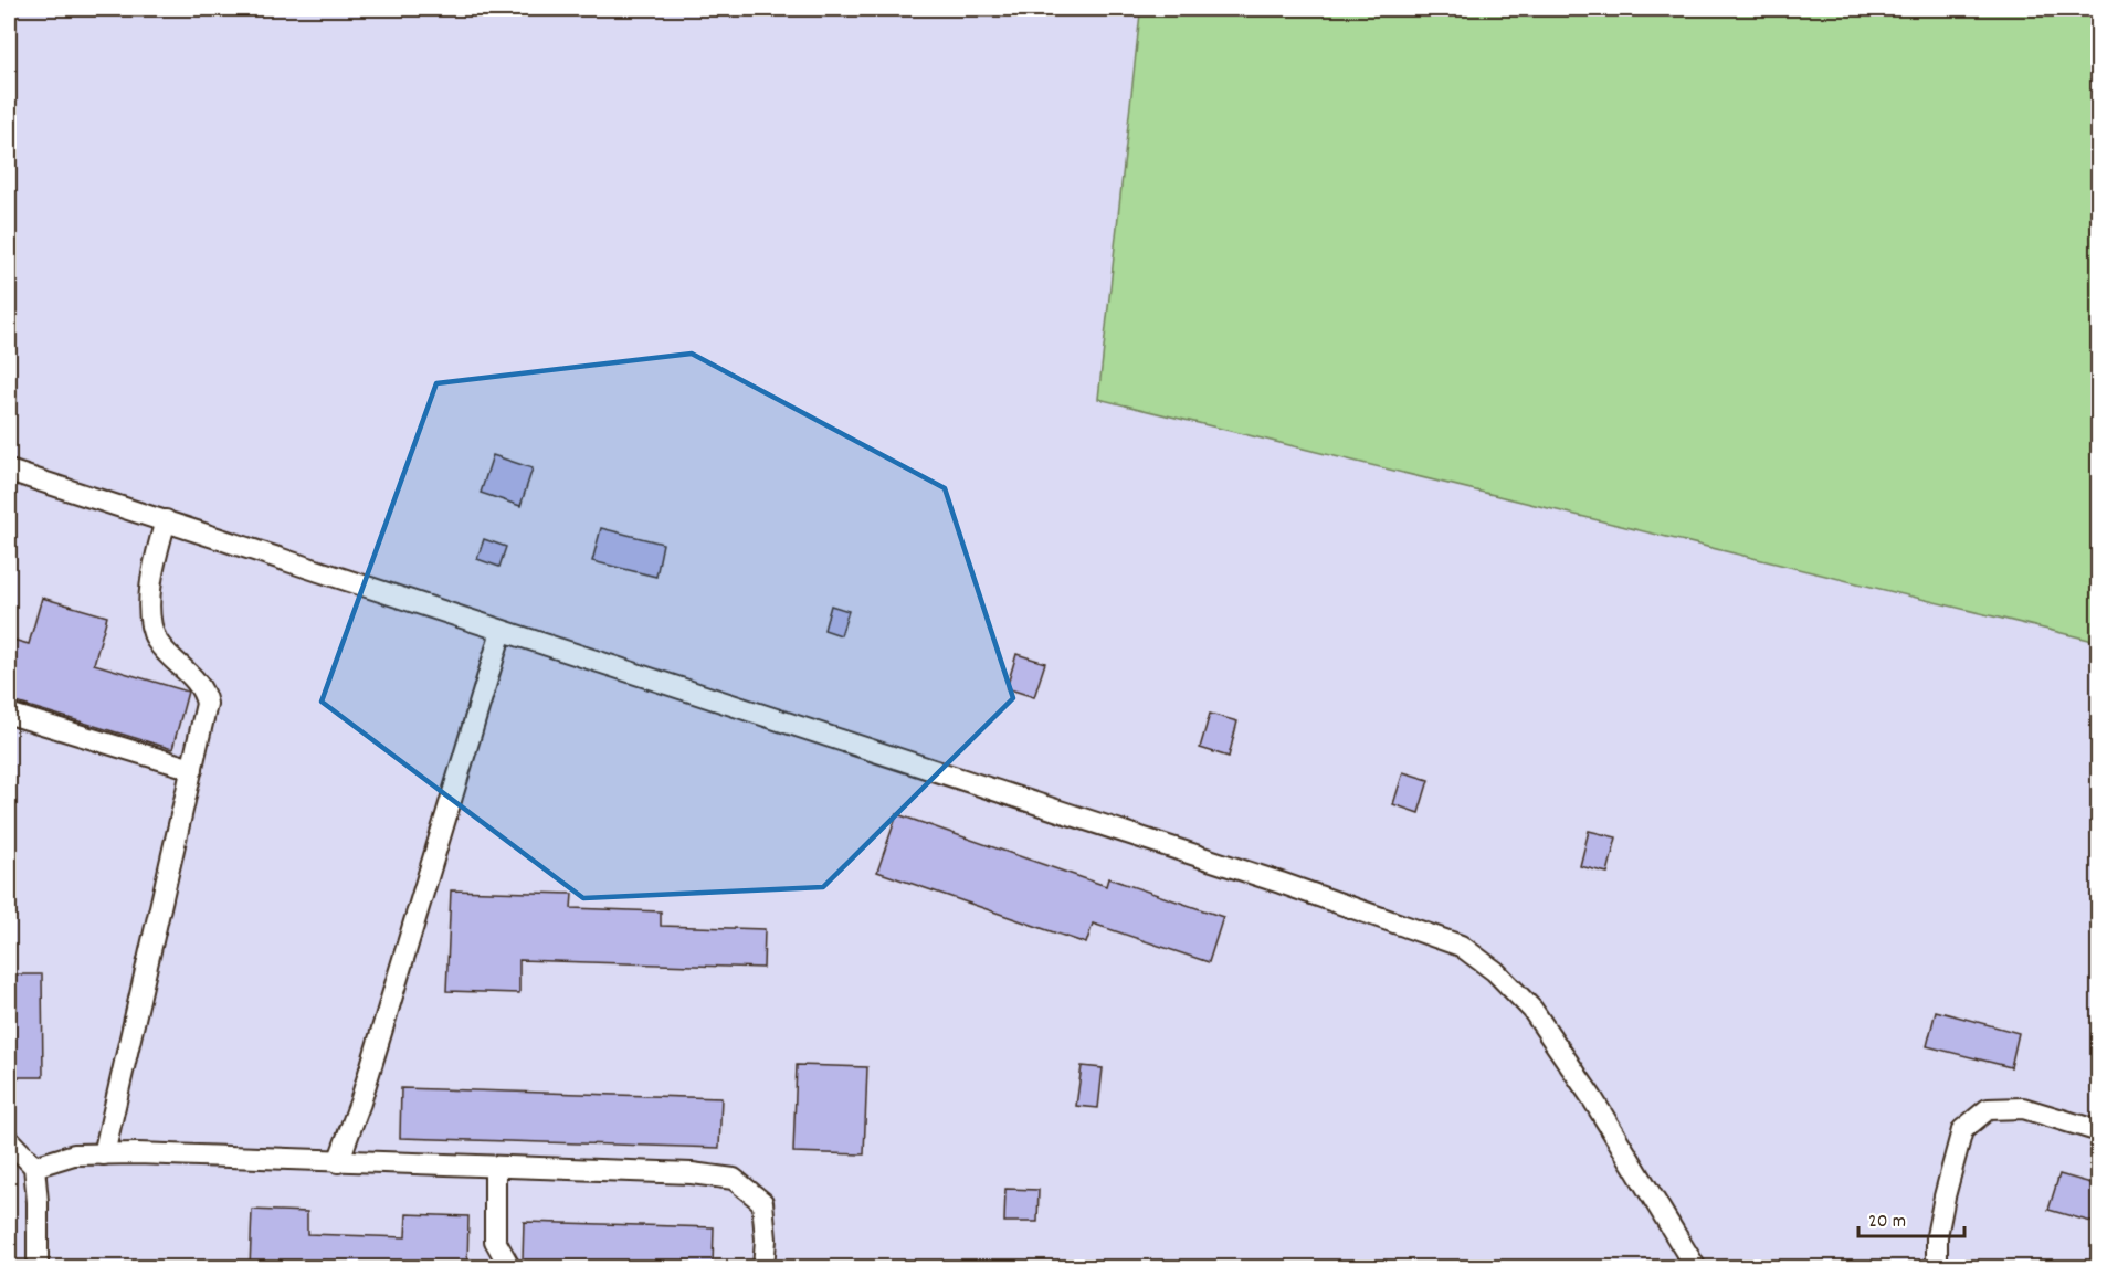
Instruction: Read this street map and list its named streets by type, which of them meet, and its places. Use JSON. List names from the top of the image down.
{
  "scale_bar": "20 m"
}
